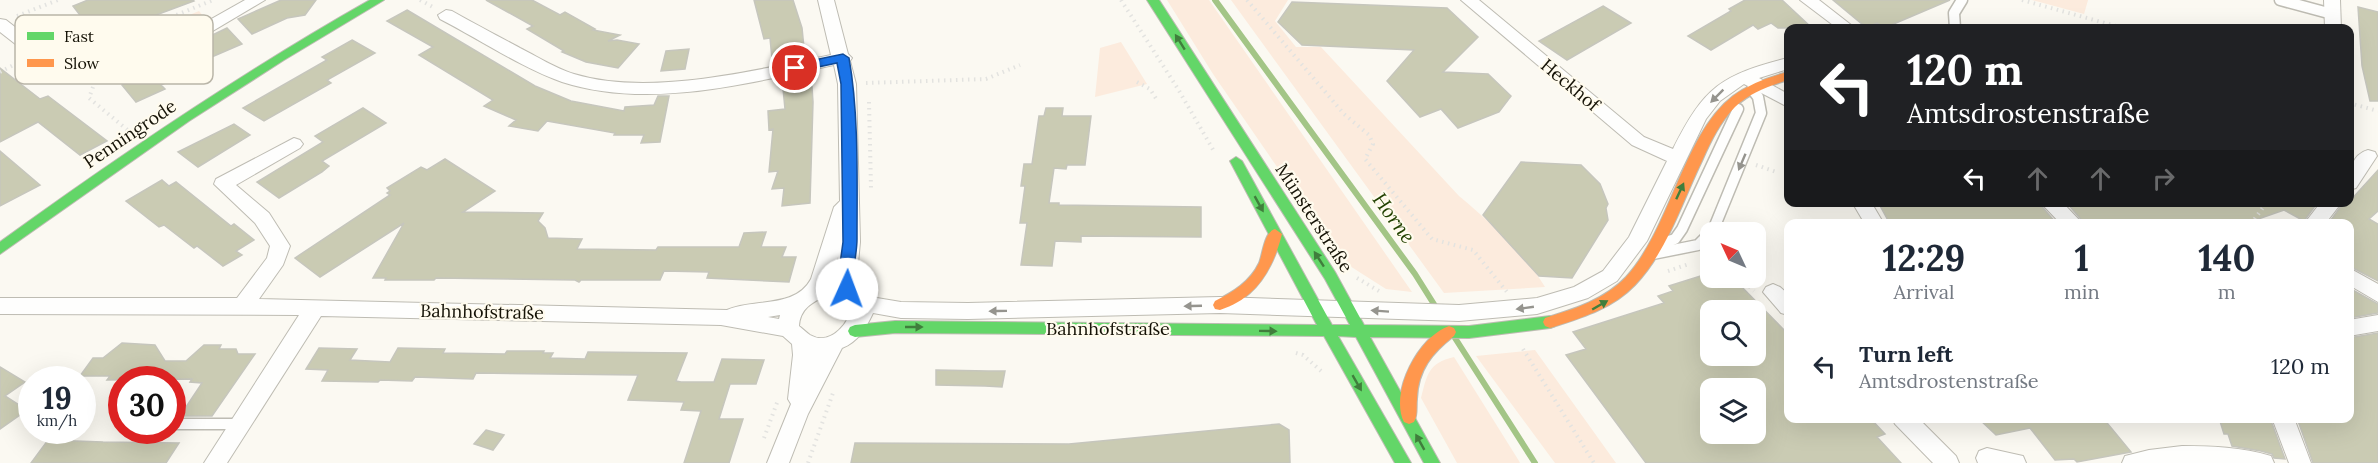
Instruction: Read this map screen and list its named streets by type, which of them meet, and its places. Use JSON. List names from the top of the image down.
{
  "streets": {
    "main road": ["Penningrode", "Münsterstraße", "Bahnhofstraße"],
    "street": ["Heckhof"]
  },
  "crossings": [
    ["Heckhof", "Bahnhofstraße"],
    ["Münsterstraße", "Bahnhofstraße"]
  ],
  "water": ["Horne"],
  "legend": ["Fast", "Slow"],
  "north": "top left",
  "page": {
    "turn": ["120 m", "Amtsdrostenstraße"],
    "eta": [
      "12:29",
      "Arrival",
      "1",
      "min",
      "140",
      "m"
    ],
    "list": [
      {
        "name": "Turn left",
        "note": "Amtsdrostenstraße",
        "value": "120 m"
      }
    ],
    "speed": "19 km/h",
    "limit": "30"
  }
}
